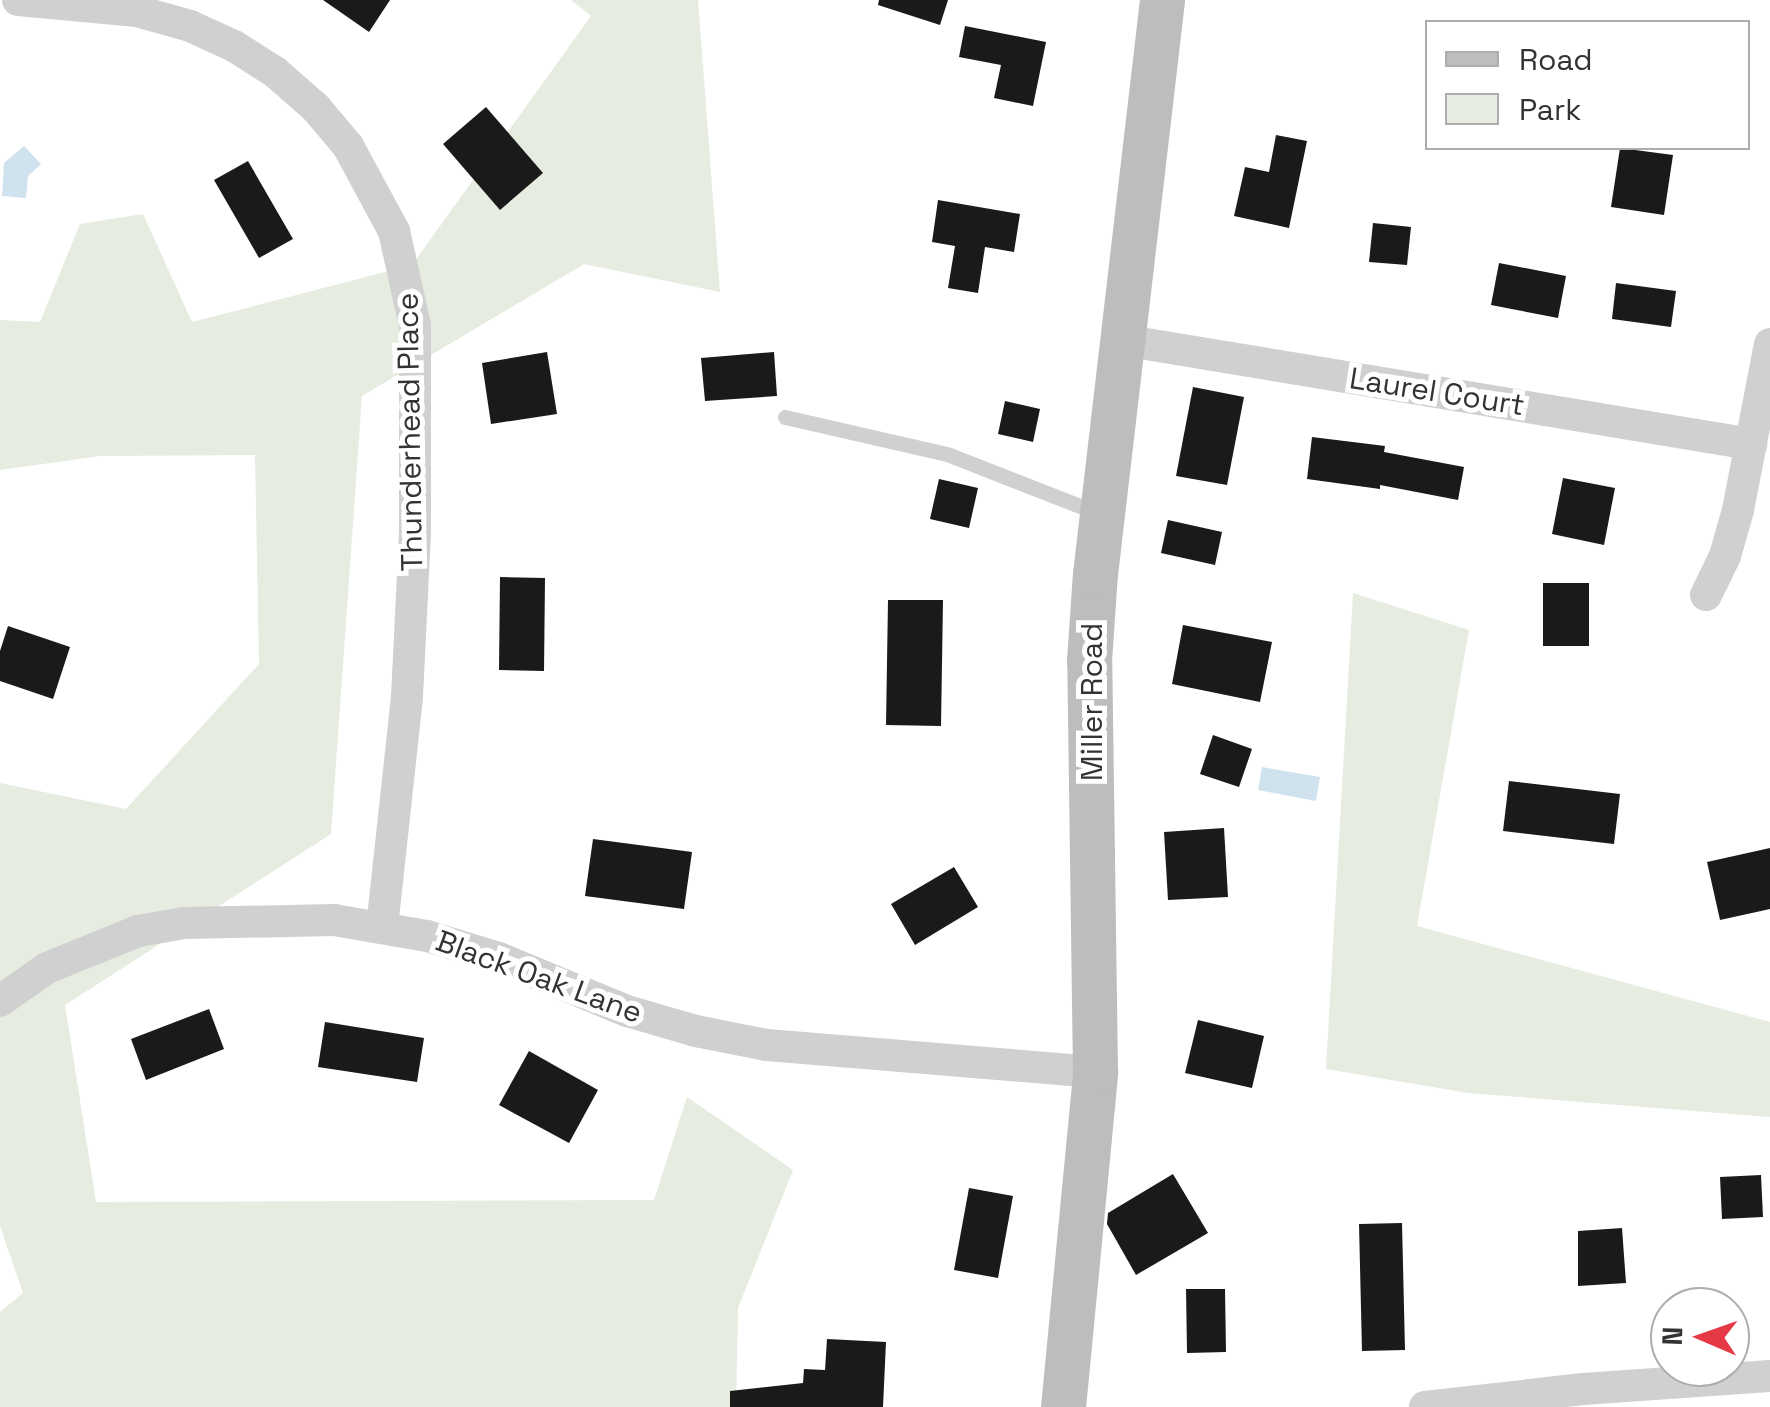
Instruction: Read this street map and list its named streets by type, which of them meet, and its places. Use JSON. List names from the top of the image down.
{
  "streets": {
    "street": [
      "Laurel Court",
      "Thunderhead Place",
      "Miller Road",
      "Black Oak Lane"
    ]
  },
  "crossings": [
    ["Laurel Court", "Miller Road"],
    ["Thunderhead Place", "Black Oak Lane"],
    ["Miller Road", "Black Oak Lane"]
  ],
  "legend": ["Road", "Park"],
  "north": "left"
}
